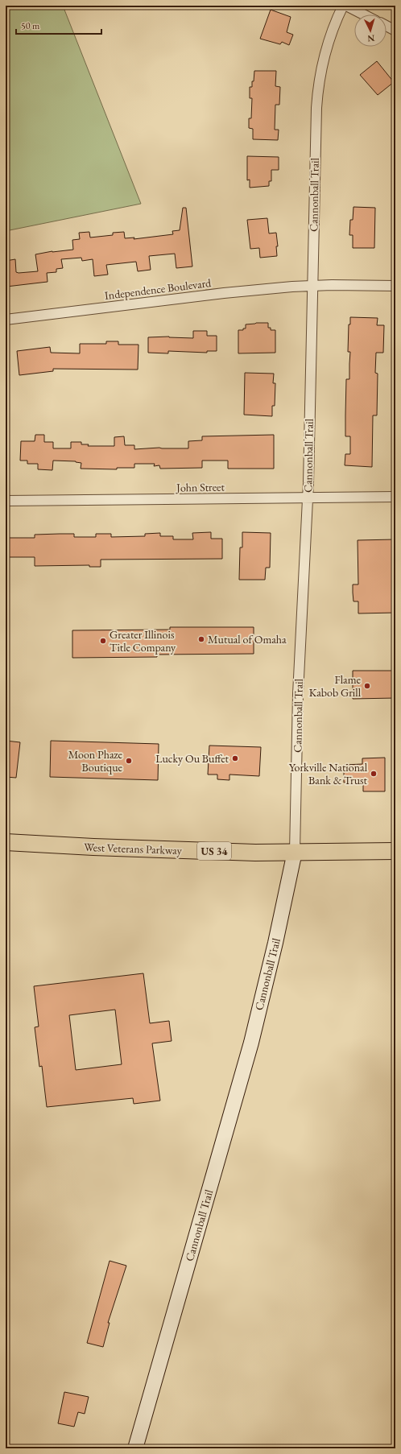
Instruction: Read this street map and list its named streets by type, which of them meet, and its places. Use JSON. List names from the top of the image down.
{
  "streets": {
    "main road": ["Cannonball Trail", "West Veterans Parkway", "US 34"],
    "street": ["Independence Boulevard", "John Street"]
  },
  "crossings": [
    ["Cannonball Trail", "Independence Boulevard"],
    ["Cannonball Trail", "John Street"],
    ["Cannonball Trail", "West Veterans Parkway"]
  ],
  "places": [
    "Mutual of Omaha",
    "Greater Illinois Title Company",
    "Flame Kabob Grill",
    "Lucky Ou Buffet",
    "Moon Phaze Boutique",
    "Yorkville National Bank & Trust"
  ],
  "scale_bar": "50 m",
  "north": "bottom"
}
